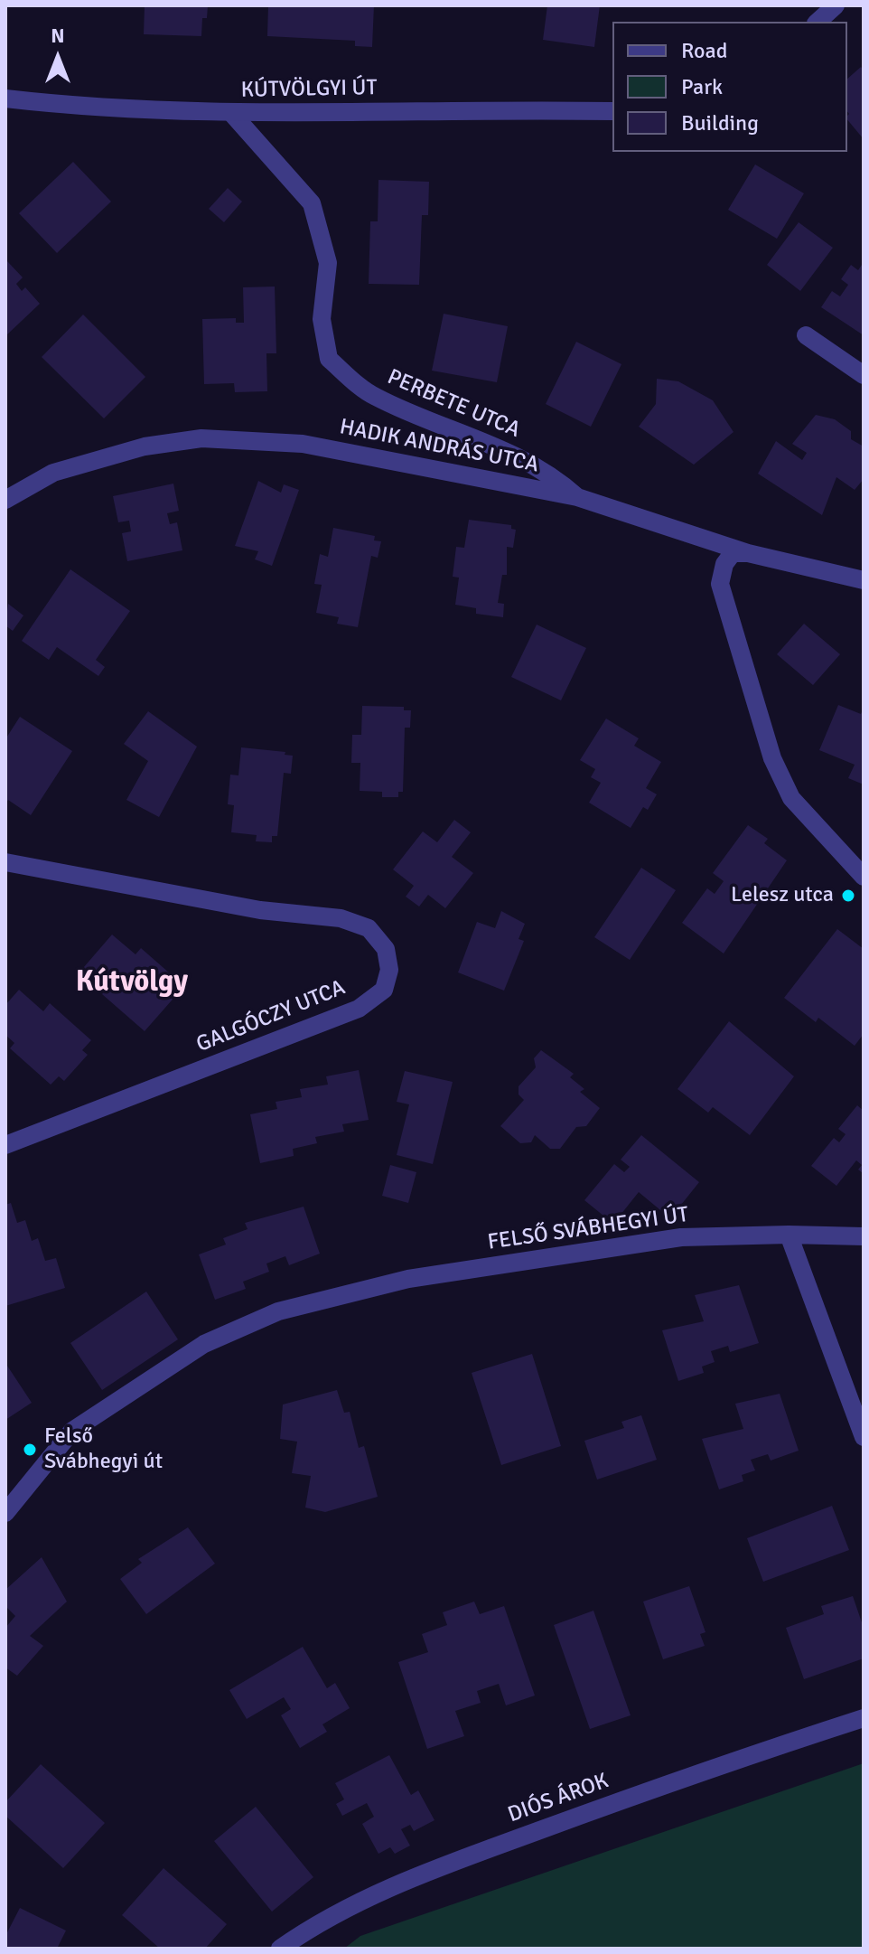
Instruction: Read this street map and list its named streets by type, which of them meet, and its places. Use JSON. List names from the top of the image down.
{
  "streets": {
    "street": [
      "KÚTVÖLGYI ÚT",
      "PERBETE UTCA",
      "HADIK ANDRÁS UTCA",
      "GALGÓCZY UTCA",
      "FELSŐ SVÁBHEGYI ÚT",
      "DIÓS ÁROK"
    ]
  },
  "crossings": [
    ["KÚTVÖLGYI ÚT", "PERBETE UTCA"],
    ["PERBETE UTCA", "HADIK ANDRÁS UTCA"]
  ],
  "districts": ["Kútvölgy"],
  "places": ["Lelesz utca", "Felső Svábhegyi út"],
  "legend": ["Road", "Park", "Building"],
  "north": "top"
}
